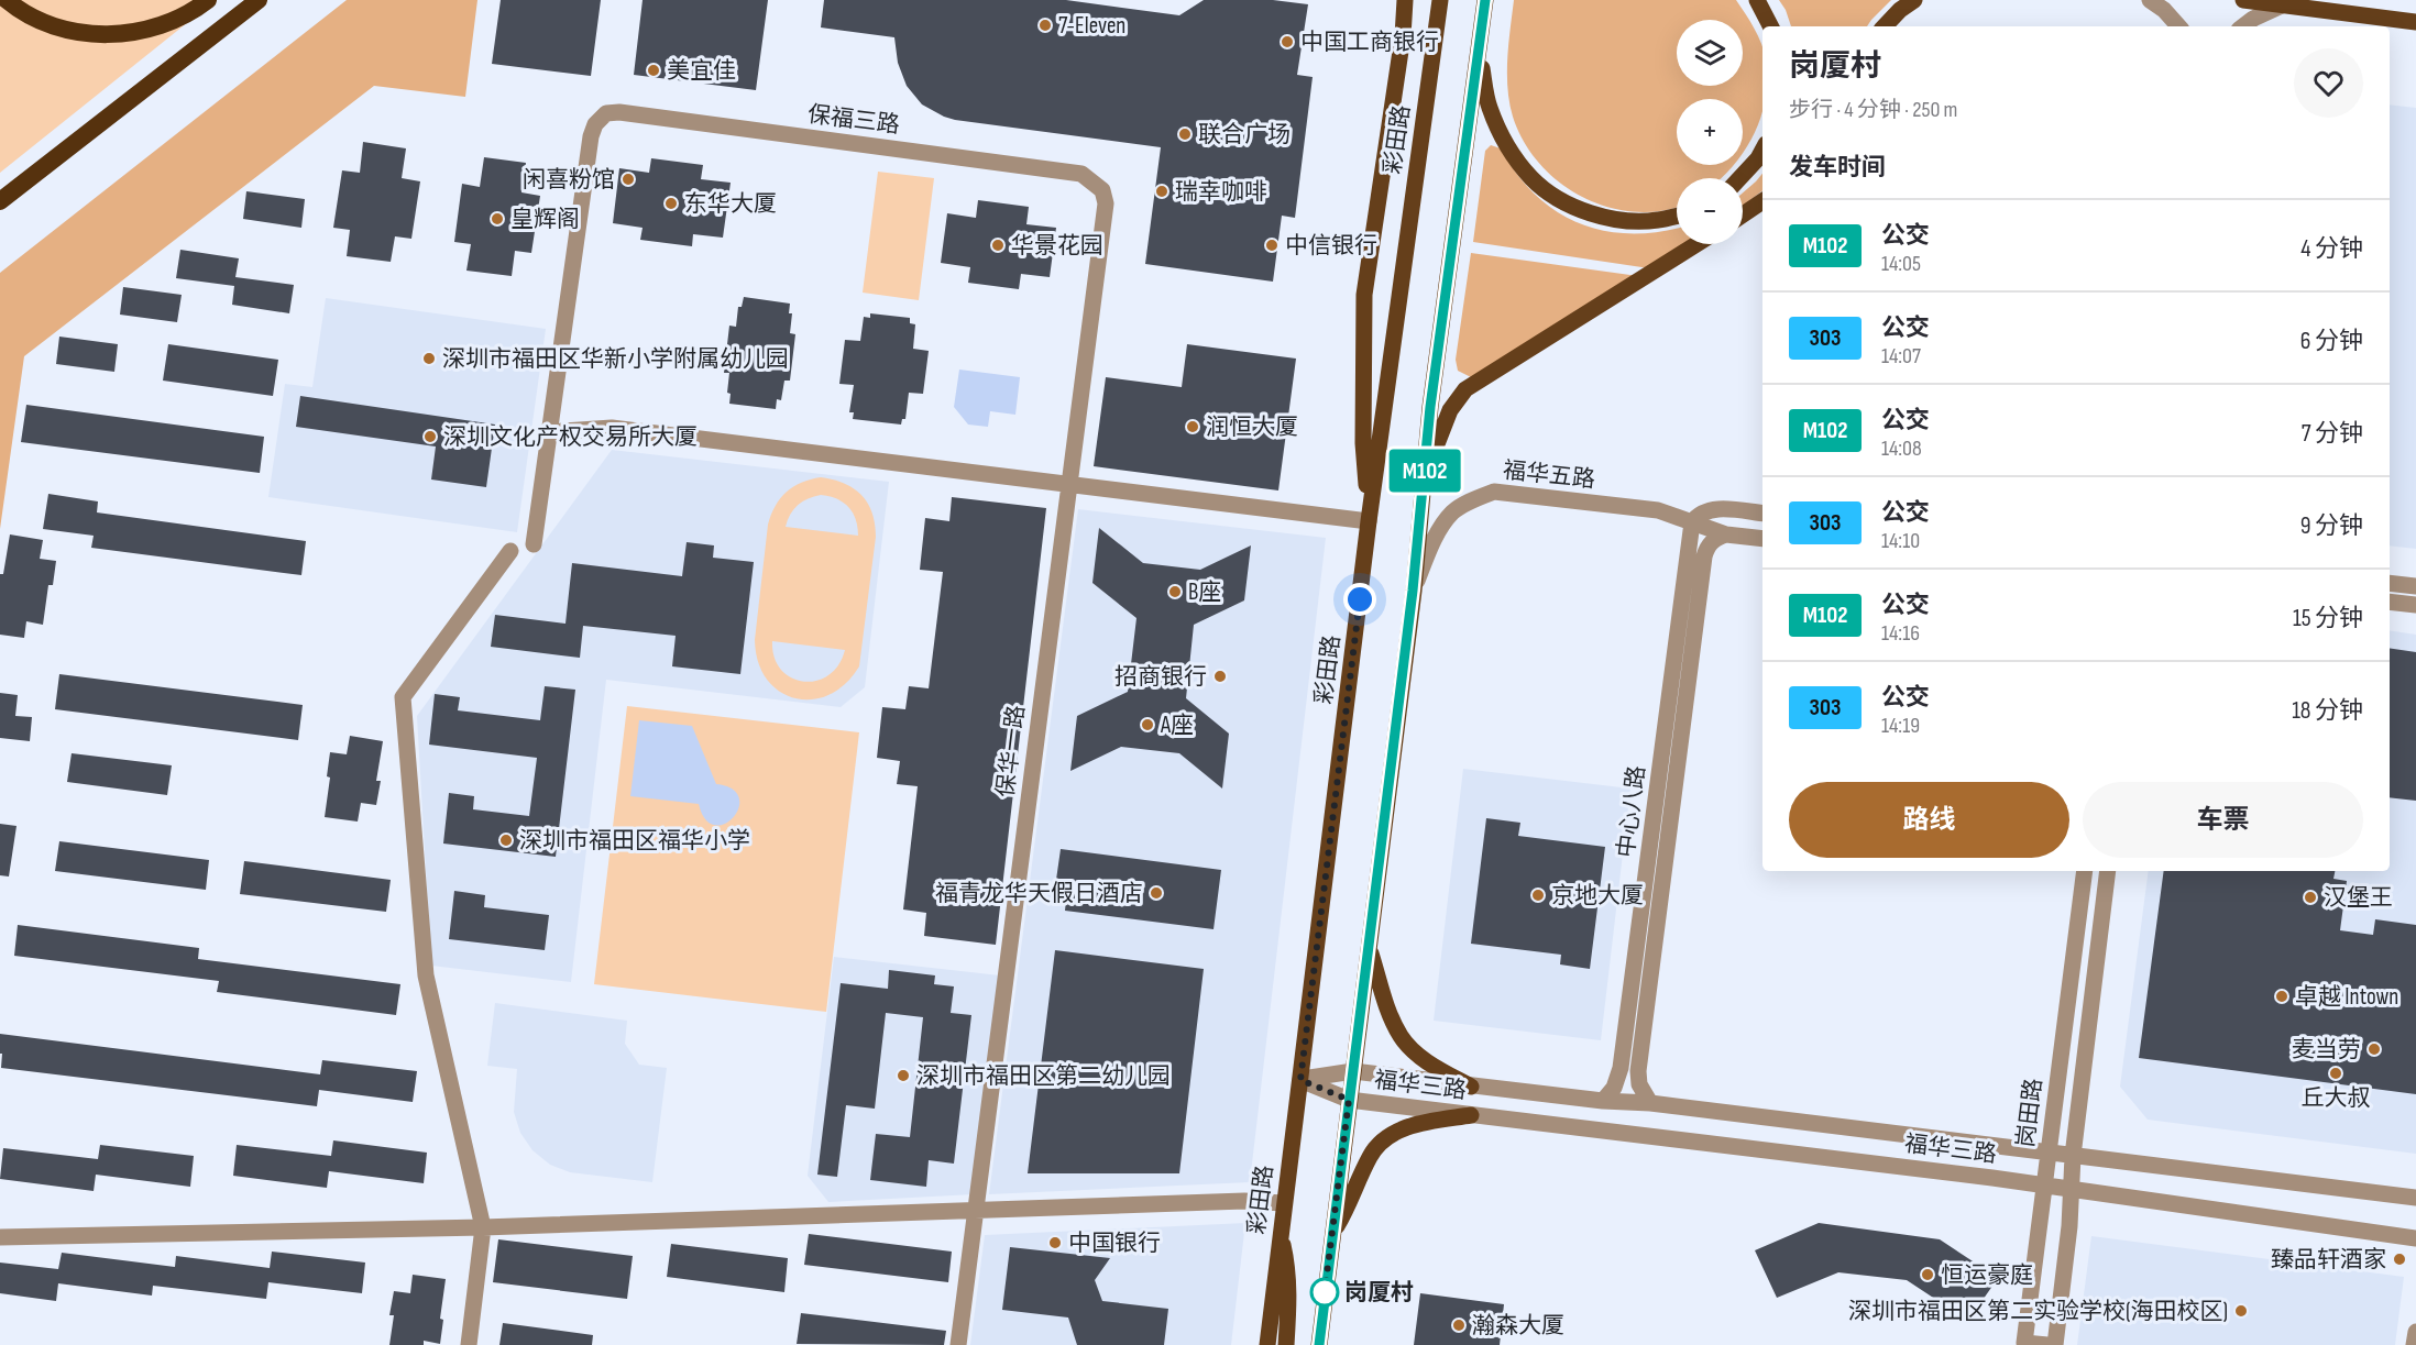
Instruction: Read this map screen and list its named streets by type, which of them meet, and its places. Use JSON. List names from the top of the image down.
{
  "streets": {
    "main road": ["彩田路"],
    "street": [
      "保福三路",
      "福华五路",
      "保华一路",
      "中心八路",
      "福华三路",
      "岗田路"
    ]
  },
  "crossings": [
    ["保福三路", "保华一路"],
    ["彩田路", "福华三路"],
    ["福华五路", "中心八路"],
    ["中心八路", "福华三路"],
    ["福华三路", "岗田路"]
  ],
  "places": [
    "7-Eleven",
    "中国工商银行",
    "美宜佳",
    "联合广场",
    "闲喜粉馆",
    "瑞幸咖啡",
    "东华大厦",
    "皇辉阁",
    "华景花园",
    "中信银行",
    "深圳市福田区华新小学附属幼儿园",
    "润恒大厦",
    "深圳文化产权交易所大厦",
    "B座",
    "招商银行",
    "A座",
    "深圳市福田区福华小学",
    "福青龙华天假日酒店",
    "京地大厦",
    "汉堡王",
    "卓越 Intown",
    "麦当劳",
    "丘大叔",
    "深圳市福田区第二幼儿园",
    "中国银行",
    "臻品轩酒家",
    "恒运豪庭",
    "岗厦村",
    "深圳市福田区第二实验学校(海田校区)",
    "瀚森大厦"
  ],
  "lines": ["bus line M102"],
  "page": {
    "on_map": "M102",
    "map_buttons": ["+", "−"],
    "heading": [
      ["岗厦村", "步行 · 4 分钟 · 250 m"],
      "发车时间"
    ],
    "list": [
      {
        "mark": "M102",
        "name": "公交",
        "note": "14:05",
        "value": "4 分钟"
      },
      {
        "mark": "303",
        "name": "公交",
        "note": "14:07",
        "value": "6 分钟"
      },
      {
        "mark": "M102",
        "name": "公交",
        "note": "14:08",
        "value": "7 分钟"
      },
      {
        "mark": "303",
        "name": "公交",
        "note": "14:10",
        "value": "9 分钟"
      },
      {
        "mark": "M102",
        "name": "公交",
        "note": "14:16",
        "value": "15 分钟"
      },
      {
        "mark": "303",
        "name": "公交",
        "note": "14:19",
        "value": "18 分钟"
      }
    ],
    "buttons": ["路线", "车票"]
  }
}
